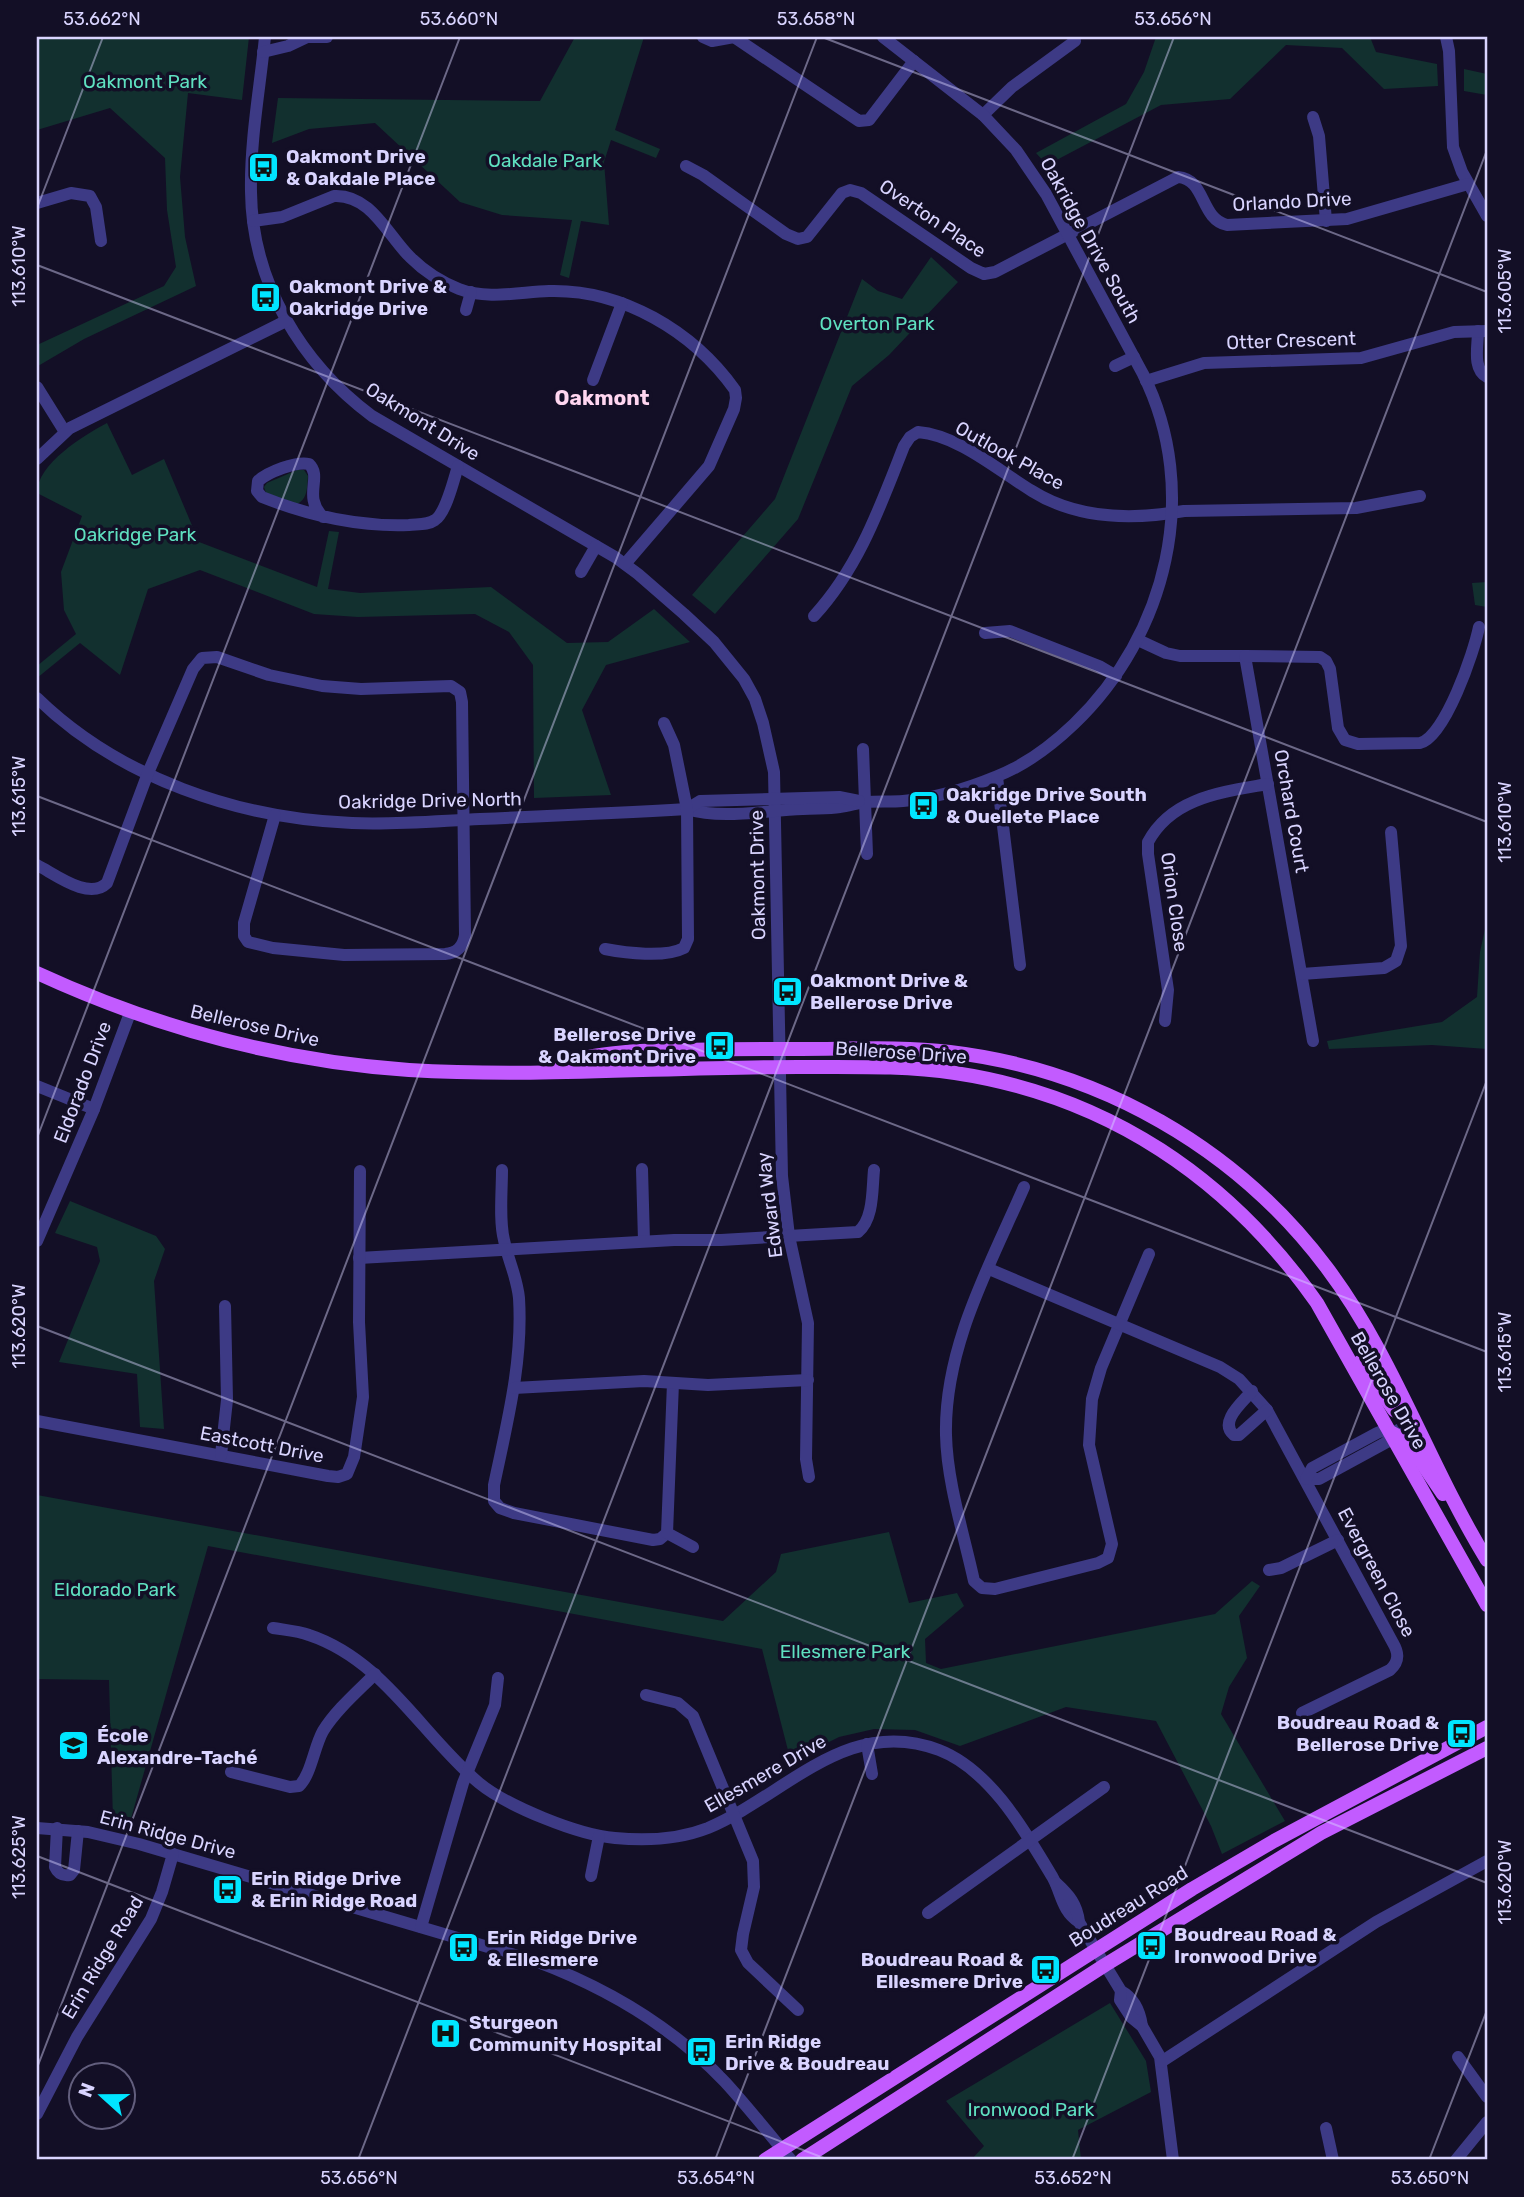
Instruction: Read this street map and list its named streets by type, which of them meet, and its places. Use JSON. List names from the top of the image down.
{
  "streets": {
    "main road": ["Bellerose Drive", "Boudreau Road"],
    "street": [
      "Orlando Drive",
      "Overton Place",
      "Oakridge Drive South",
      "Otter Crescent",
      "Oakmont Drive",
      "Outlook Place",
      "Oakridge Drive North",
      "Orchard Court",
      "Orion Close",
      "Eldorado Drive",
      "Edward Way",
      "Eastcott Drive",
      "Evergreen Close",
      "Ellesmere Drive",
      "Erin Ridge Drive",
      "Erin Ridge Road"
    ]
  },
  "crossings": [
    ["Orlando Drive", "Overton Place"],
    ["Orlando Drive", "Oakridge Drive South"],
    ["Overton Place", "Oakridge Drive South"],
    ["Oakridge Drive South", "Otter Crescent"],
    ["Oakridge Drive South", "Oakmont Drive"],
    ["Oakridge Drive South", "Outlook Place"],
    ["Oakridge Drive South", "Oakridge Drive North"],
    ["Oakmont Drive", "Oakridge Drive North"],
    ["Oakmont Drive", "Bellerose Drive"],
    ["Oakmont Drive", "Edward Way"],
    ["Orchard Court", "Orion Close"],
    ["Bellerose Drive", "Eldorado Drive"],
    ["Bellerose Drive", "Edward Way"],
    ["Ellesmere Drive", "Boudreau Road"],
    ["Erin Ridge Drive", "Boudreau Road"],
    ["Erin Ridge Drive", "Erin Ridge Road"]
  ],
  "districts": ["Oakmont"],
  "parks": [
    "Oakmont Park",
    "Oakdale Park",
    "Overton Park",
    "Oakridge Park",
    "Eldorado Park",
    "Ellesmere Park",
    "Ironwood Park"
  ],
  "places": {
    "bus stop": [
      "Oakmont Drive & Oakdale Place",
      "Oakmont Drive & Oakridge Drive",
      "Oakridge Drive South & Ouellete Place",
      "Oakmont Drive & Bellerose Drive",
      "Bellerose Drive & Oakmont Drive",
      "Boudreau Road & Bellerose Drive",
      "Erin Ridge Drive & Erin Ridge Road",
      "Boudreau Road & Ironwood Drive",
      "Erin Ridge Drive & Ellesmere",
      "Boudreau Road & Ellesmere Drive",
      "Erin Ridge Drive & Boudreau"
    ],
    "school or university": ["École Alexandre-Taché"],
    "hospital": ["Sturgeon Community Hospital"]
  },
  "north": "left",
  "coordinates": [
    "53.662°N",
    "53.660°N",
    "53.658°N",
    "53.656°N",
    "113.610°W",
    "113.605°W",
    "113.615°W",
    "113.620°W",
    "113.625°W",
    "53.654°N",
    "53.652°N",
    "53.650°N"
  ]
}
